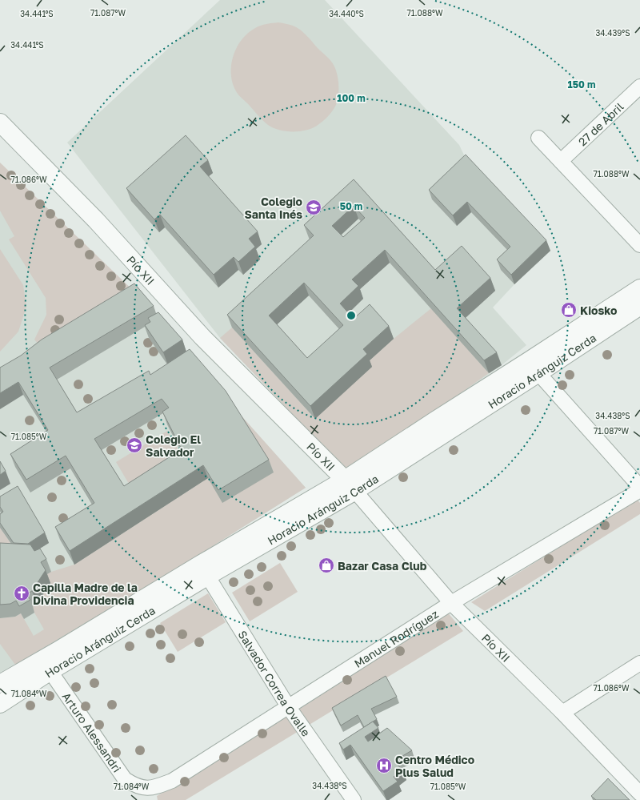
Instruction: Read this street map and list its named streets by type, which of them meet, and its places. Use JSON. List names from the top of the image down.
{
  "streets": {
    "street": [
      "27 de Abril",
      "Pío XII",
      "Horacio Aránguiz Cerda",
      "Manuel Rodríguez",
      "Salvador Correa Ovalle",
      "Arturo Alessandri"
    ]
  },
  "crossings": [
    ["Pío XII", "Horacio Aránguiz Cerda"],
    ["Pío XII", "Manuel Rodríguez"],
    ["Horacio Aránguiz Cerda", "Salvador Correa Ovalle"],
    ["Horacio Aránguiz Cerda", "Arturo Alessandri"],
    ["Manuel Rodríguez", "Salvador Correa Ovalle"],
    ["Manuel Rodríguez", "Arturo Alessandri"]
  ],
  "places": {
    "school or university": ["Colegio Santa Inés", "Colegio El Salvador"],
    "shop": ["Kiosko", "Bazar Casa Club"],
    "church": ["Capilla Madre de la Divina Providencia"],
    "hospital": ["Centro Médico Plus Salud"]
  },
  "coordinates": [
    "71.087°W",
    "71.088°W",
    "34.440°S",
    "34.441°S",
    "34.439°S",
    "71.086°W",
    "34.438°S",
    "71.085°W",
    "71.084°W"
  ],
  "rings": ["150 m", "100 m", "50 m"]
}
